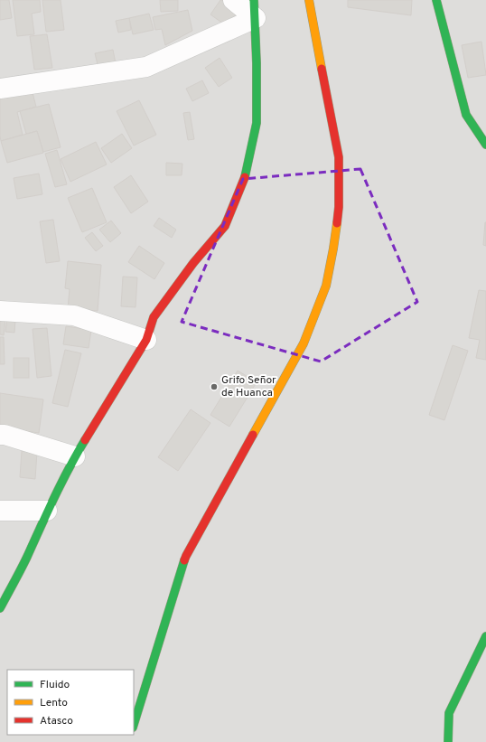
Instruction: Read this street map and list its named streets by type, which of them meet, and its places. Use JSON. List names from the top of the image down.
{
  "places": ["Grifo Señor de Huanca"],
  "legend": ["Fluido", "Lento", "Atasco"]
}
